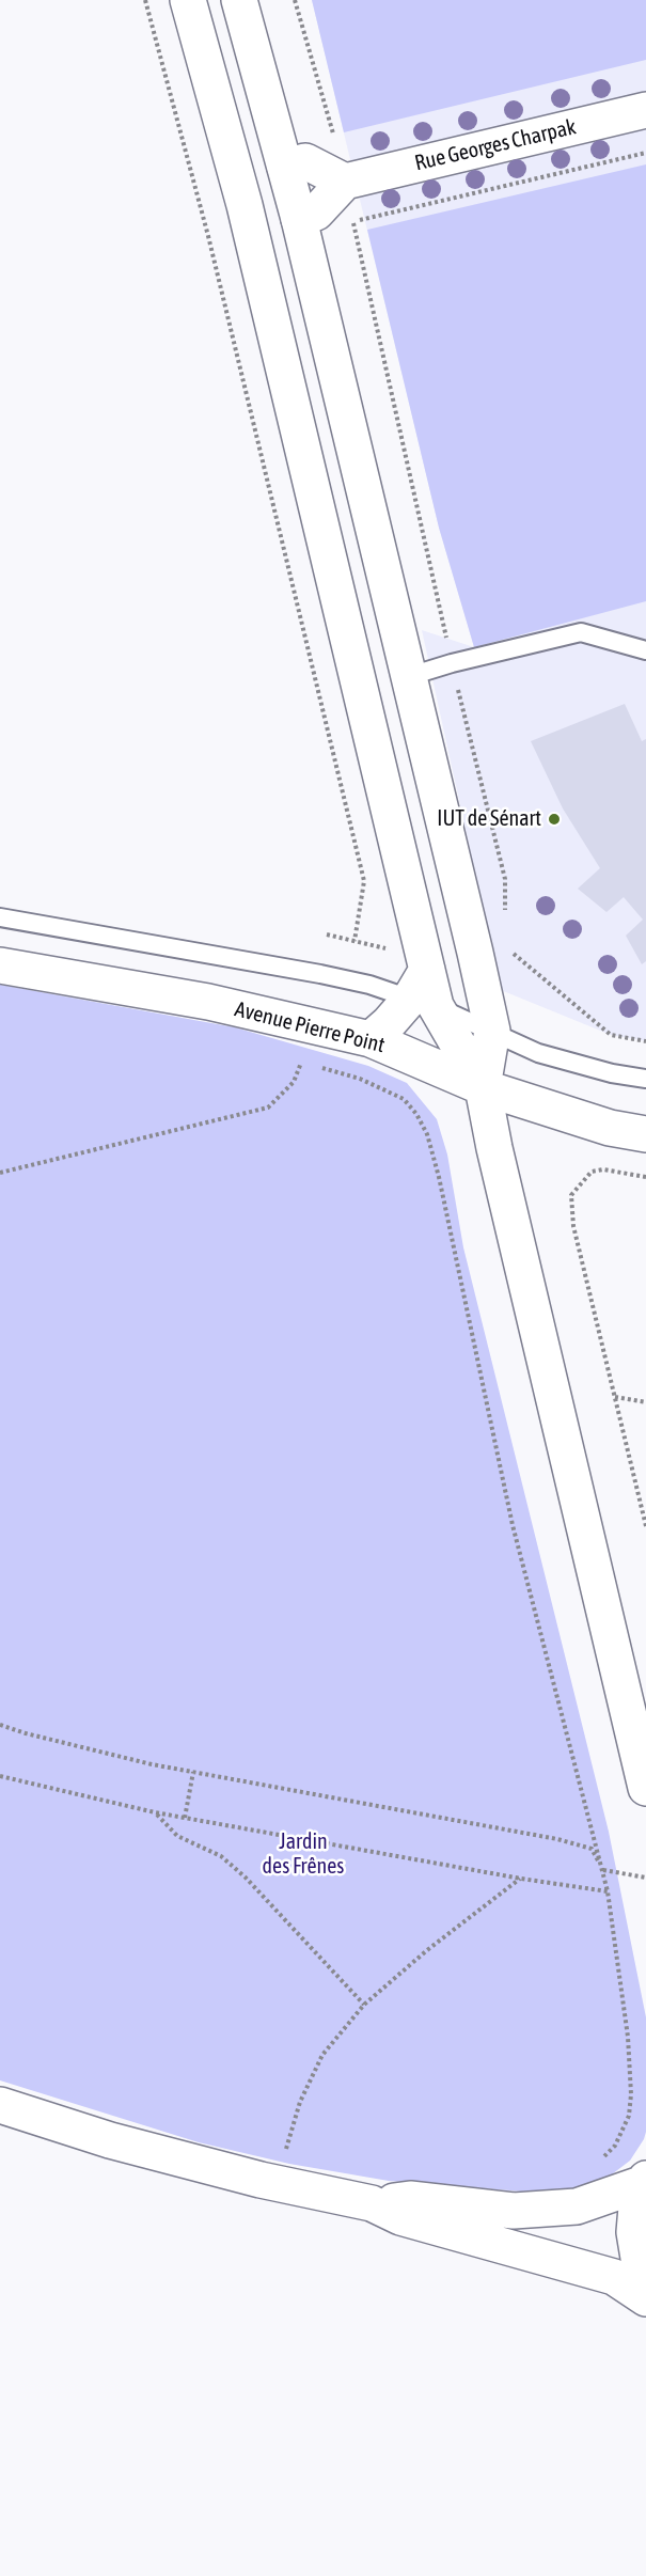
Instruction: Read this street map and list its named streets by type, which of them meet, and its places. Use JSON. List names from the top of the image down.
{
  "streets": {
    "street": ["Rue Georges Charpak", "Avenue Pierre Point"]
  },
  "parks": ["Jardin des Frênes"],
  "places": ["IUT de Sénart"]
}
